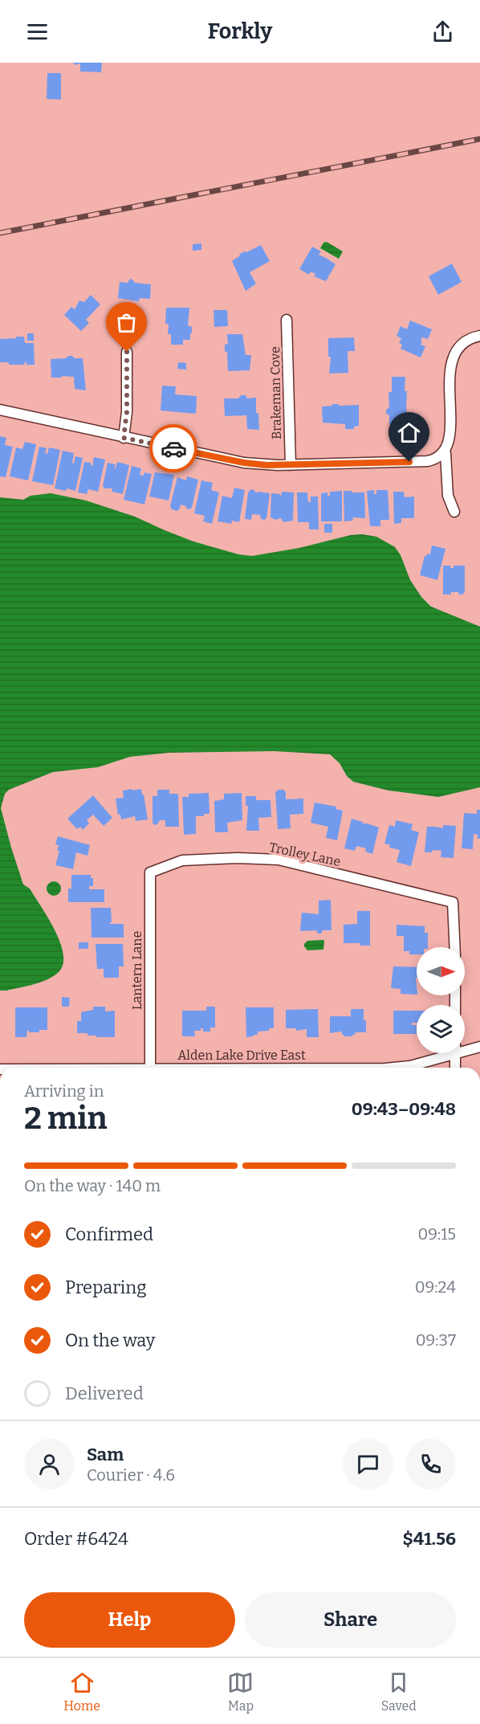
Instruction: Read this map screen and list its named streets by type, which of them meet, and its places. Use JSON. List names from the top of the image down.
{
  "streets": {
    "street": [
      "Brakeman Cove",
      "Trolley Lane",
      "Lantern Lane",
      "Alden Lake Drive East"
    ]
  },
  "crossings": [
    ["Trolley Lane", "Lantern Lane"],
    ["Lantern Lane", "Alden Lake Drive East"]
  ],
  "north": "right",
  "page": {
    "header": "Forkly",
    "heading": ["2 min", "Arriving in", "09:43–09:48"],
    "panel": [
      "Sam",
      "Courier · 4.6",
      "Order #6424",
      "$41.56"
    ],
    "bar": "On the way · 140 m",
    "list": [
      ["Confirmed", "09:15"],
      ["Preparing", "09:24"],
      ["On the way", "09:37"],
      "Delivered"
    ],
    "buttons": ["Help", "Share"],
    "tabs": ["Home", "Map", "Saved"]
  }
}
